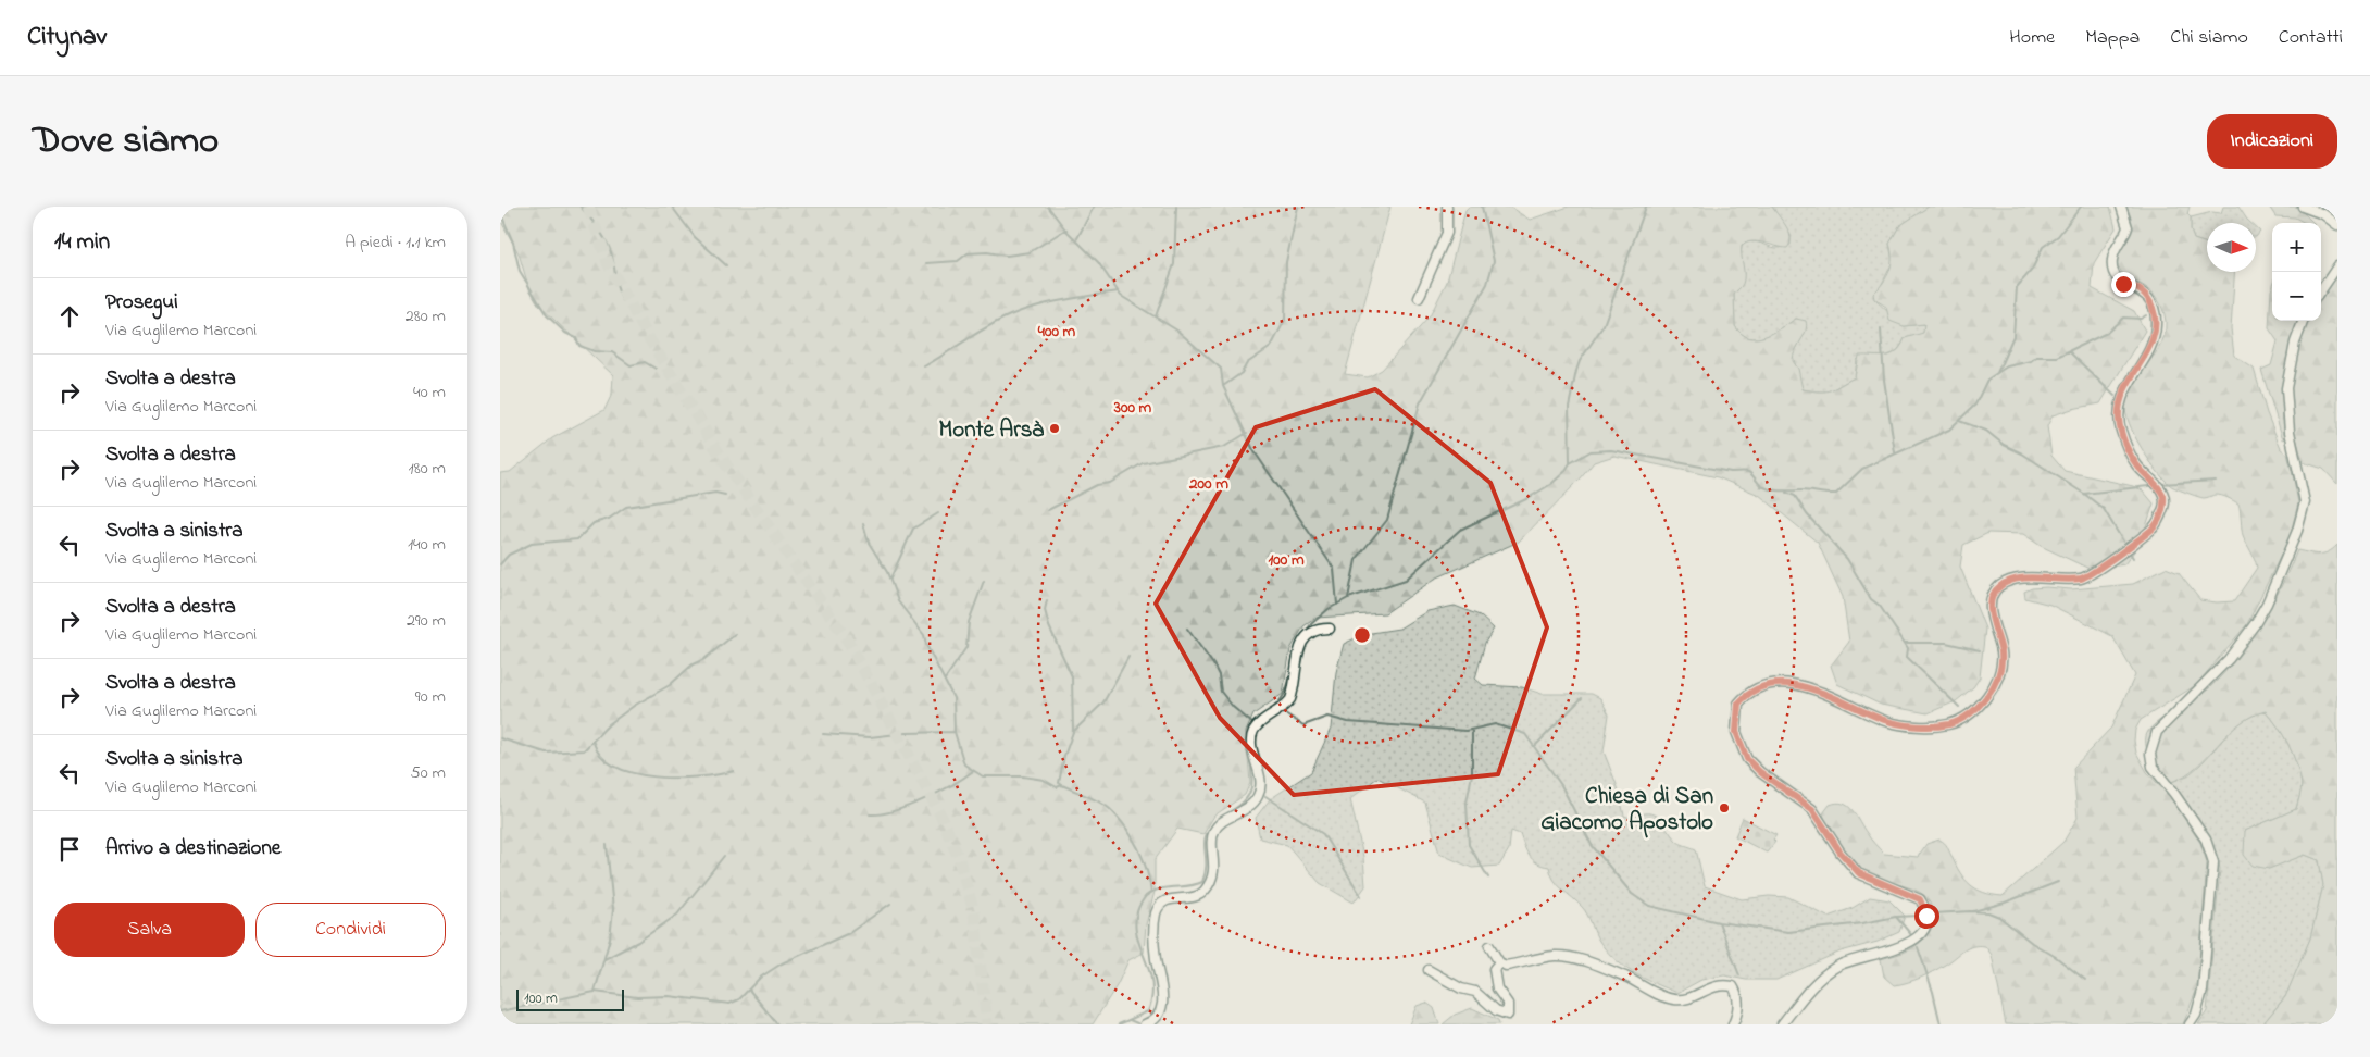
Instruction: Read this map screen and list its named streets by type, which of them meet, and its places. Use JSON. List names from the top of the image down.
{
  "places": ["Monte Arsà", "Chiesa di San Giacomo Apostolo"],
  "scale_bar": "100 m",
  "north": "right",
  "page": {
    "header": "Citynav",
    "nav": [
      "Home",
      "Mappa",
      "Chi siamo",
      "Contatti"
    ],
    "title": "Dove siamo",
    "buttons": [
      "Indicazioni",
      ["Salva", "Condividi"]
    ],
    "heading": ["14 min", "A piedi · 1.1 km"],
    "map_buttons": ["+", "−"],
    "list": [
      ["Prosegui", "Via Guglilemo Marconi", "280 m"],
      ["Svolta a destra", "Via Guglilemo Marconi", "40 m"],
      ["Svolta a destra", "Via Guglilemo Marconi", "180 m"],
      ["Svolta a sinistra", "Via Guglilemo Marconi", "140 m"],
      ["Svolta a destra", "Via Guglilemo Marconi", "290 m"],
      ["Svolta a destra", "Via Guglilemo Marconi", "90 m"],
      ["Svolta a sinistra", "Via Guglilemo Marconi", "50 m"],
      "Arrivo a destinazione"
    ],
    "scale": "100 m"
  },
  "rings": [
    "400 m",
    "300 m",
    "200 m",
    "100 m"
  ]
}
